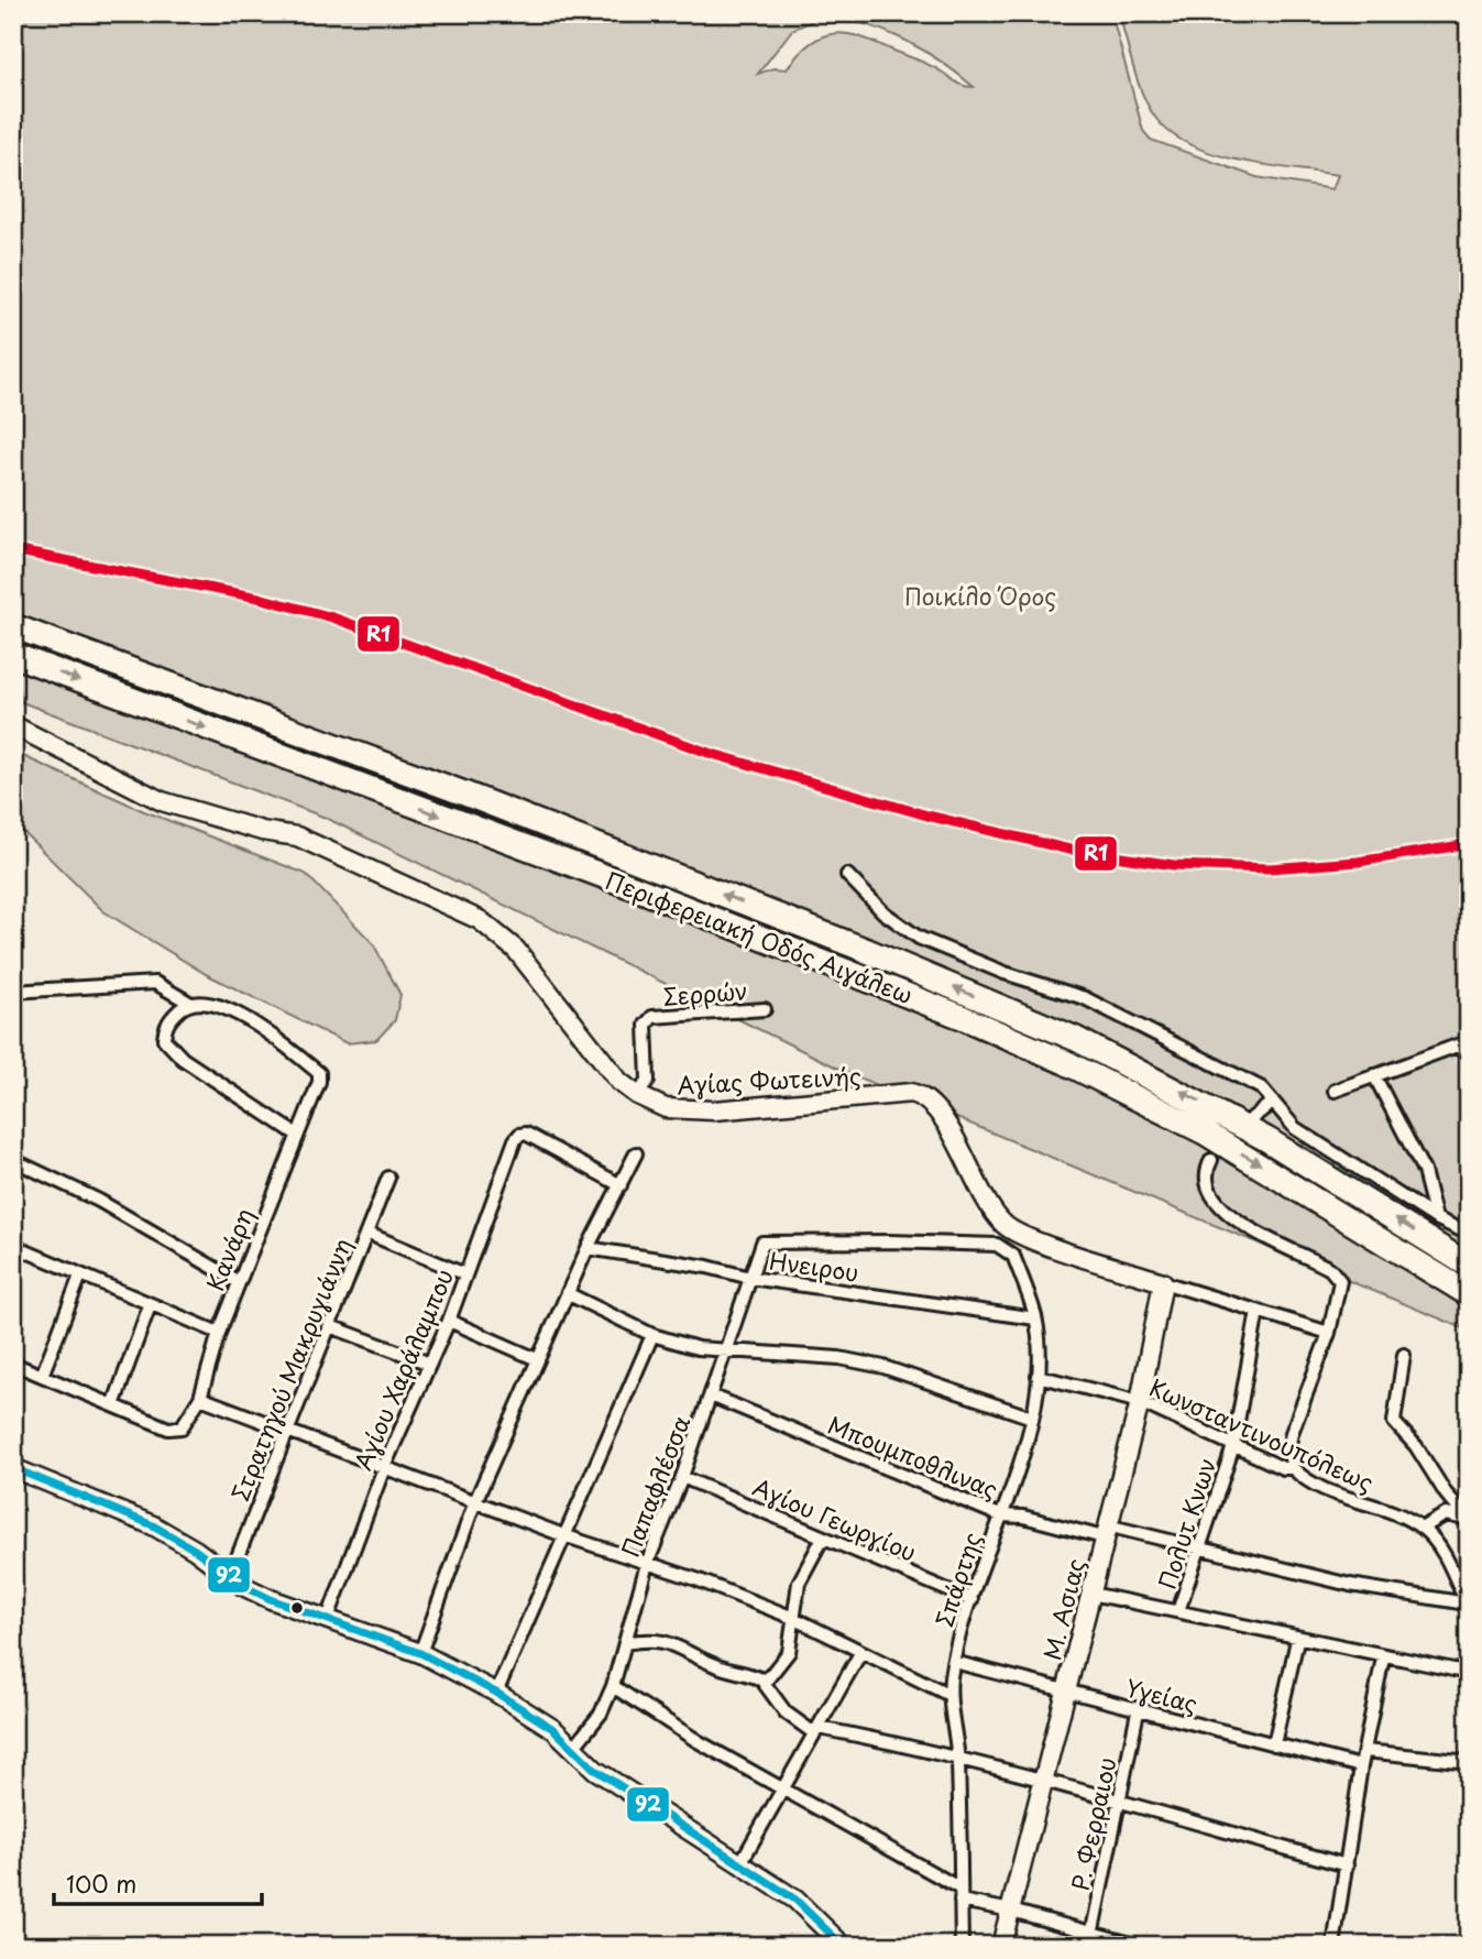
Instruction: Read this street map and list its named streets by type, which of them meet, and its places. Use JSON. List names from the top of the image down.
{
  "streets": {
    "highway": ["Περιφερειακή Οδός Αιγάλεω"],
    "street": [
      "Σερρών",
      "Αγίας Φωτεινής",
      "Κανάρη",
      "Ηνειρου",
      "Στρατηγού Μακρυγιάννη",
      "Αγίου Χαράλαμπου",
      "Κωνσταντινουπόλεως",
      "Μπουμποθλινας",
      "Παπαφλέσσα",
      "Αγίου Γεωργίου",
      "Πολυτ Κνων",
      "Σπάρτης",
      "Μ. Ασιας",
      "Υγείας",
      "Ρ. Φερραιου"
    ]
  },
  "crossings": [
    ["Σερρών", "Αγίας Φωτεινής"],
    ["Αγίας Φωτεινής", "Πολυτ Κνων"],
    ["Αγίας Φωτεινής", "Μ. Ασιας"],
    ["Ηνειρου", "Παπαφλέσσα"],
    ["Ηνειρου", "Σπάρτης"],
    ["Κωνσταντινουπόλεως", "Πολυτ Κνων"],
    ["Κωνσταντινουπόλεως", "Σπάρτης"],
    ["Κωνσταντινουπόλεως", "Μ. Ασιας"],
    ["Μπουμποθλινας", "Παπαφλέσσα"],
    ["Μπουμποθλινας", "Πολυτ Κνων"],
    ["Μπουμποθλινας", "Σπάρτης"],
    ["Μπουμποθλινας", "Μ. Ασιας"],
    ["Παπαφλέσσα", "Αγίου Γεωργίου"],
    ["Παπαφλέσσα", "Σπάρτης"],
    ["Αγίου Γεωργίου", "Σπάρτης"],
    ["Σπάρτης", "Υγείας"],
    ["Μ. Ασιας", "Υγείας"],
    ["Υγείας", "Ρ. Φερραιου"]
  ],
  "parks": ["Ποικίλο Όρος"],
  "lines": ["transit line R1", "transit line 92"],
  "scale_bar": "100 m"
}
